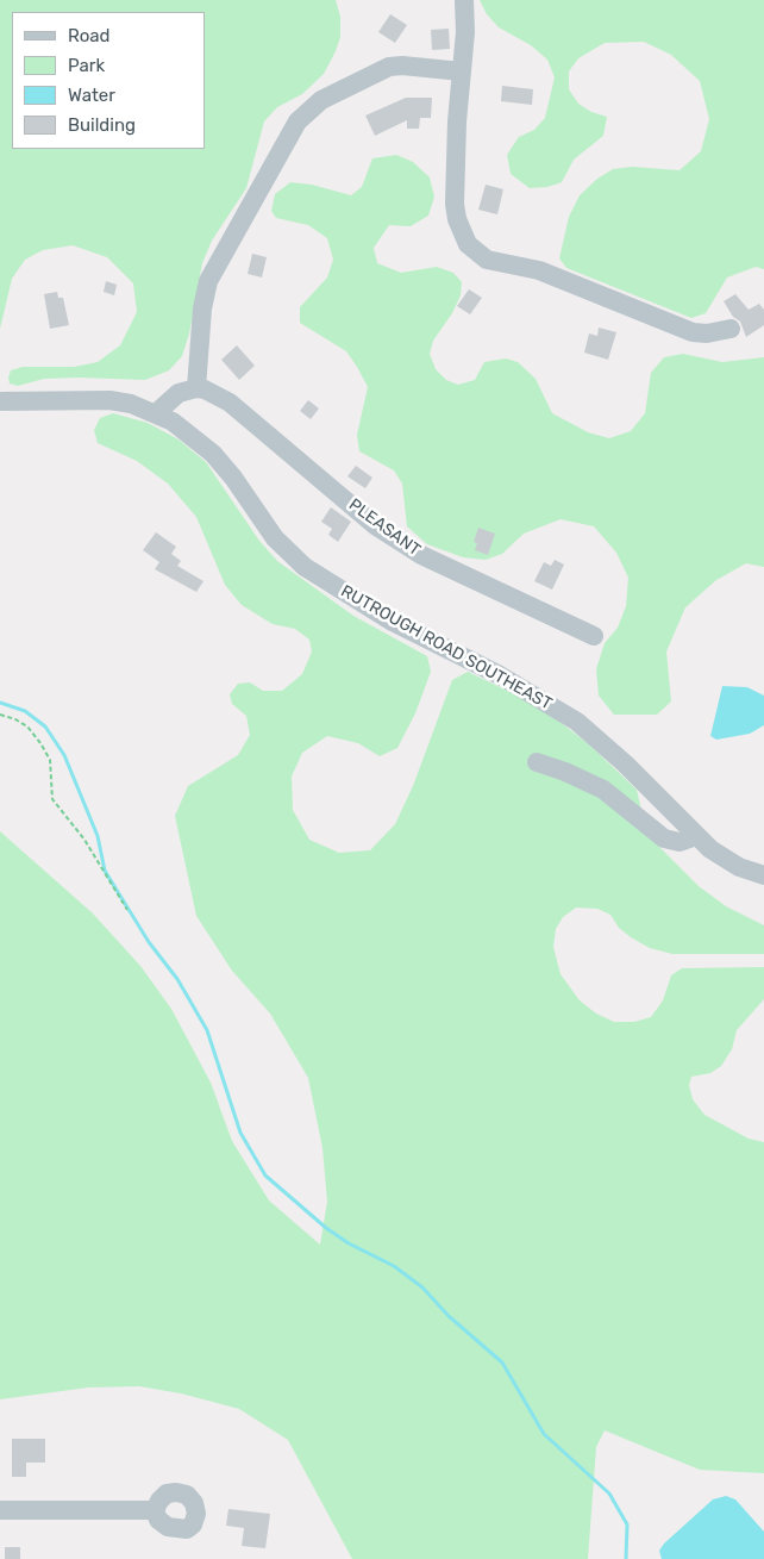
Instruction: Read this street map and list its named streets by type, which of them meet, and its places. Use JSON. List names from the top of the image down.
{
  "streets": {
    "street": ["PLEASANT", "RUTROUGH ROAD SOUTHEAST"]
  },
  "legend": [
    "Road",
    "Park",
    "Water",
    "Building"
  ]
}
